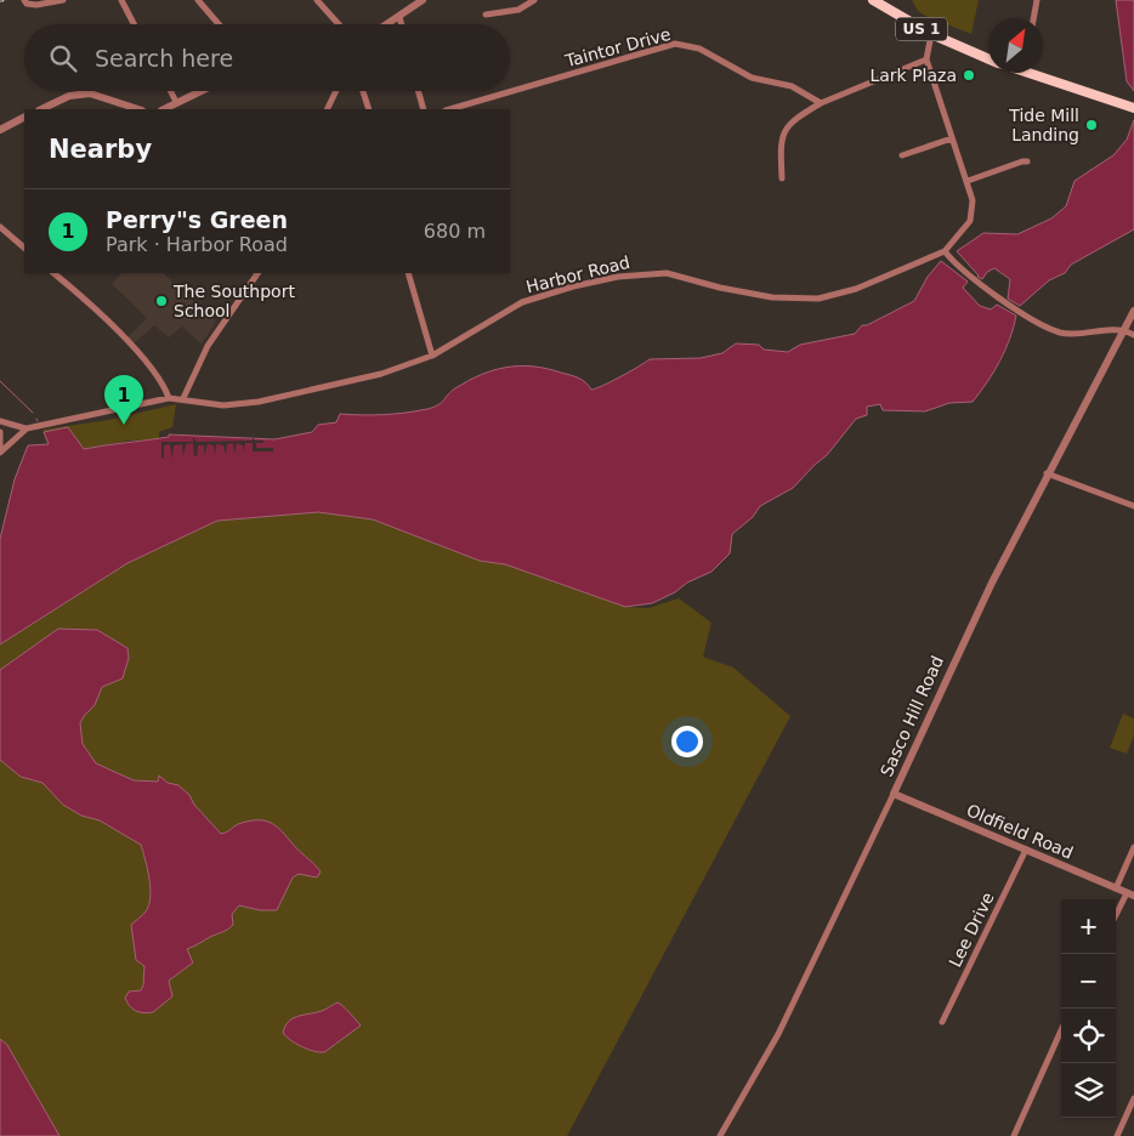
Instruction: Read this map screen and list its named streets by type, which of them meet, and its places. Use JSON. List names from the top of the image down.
{
  "streets": {
    "main road": ["US 1"],
    "street": [
      "Taintor Drive",
      "Harbor Road",
      "Sasco Hill Road",
      "Oldfield Road",
      "Lee Drive"
    ]
  },
  "crossings": [
    ["Sasco Hill Road", "Oldfield Road"],
    ["Oldfield Road", "Lee Drive"]
  ],
  "places": ["Lark Plaza", "Tide Mill Landing", "The Southport School"],
  "north": "top right",
  "page": {
    "search": "Search here",
    "heading": "Nearby",
    "list": [
      {
        "mark": "1",
        "name": "Perry\"s Green",
        "note": "Park · Harbor Road",
        "value": "680 m"
      }
    ],
    "pins": "1",
    "map_buttons": ["+", "−"]
  }
}
